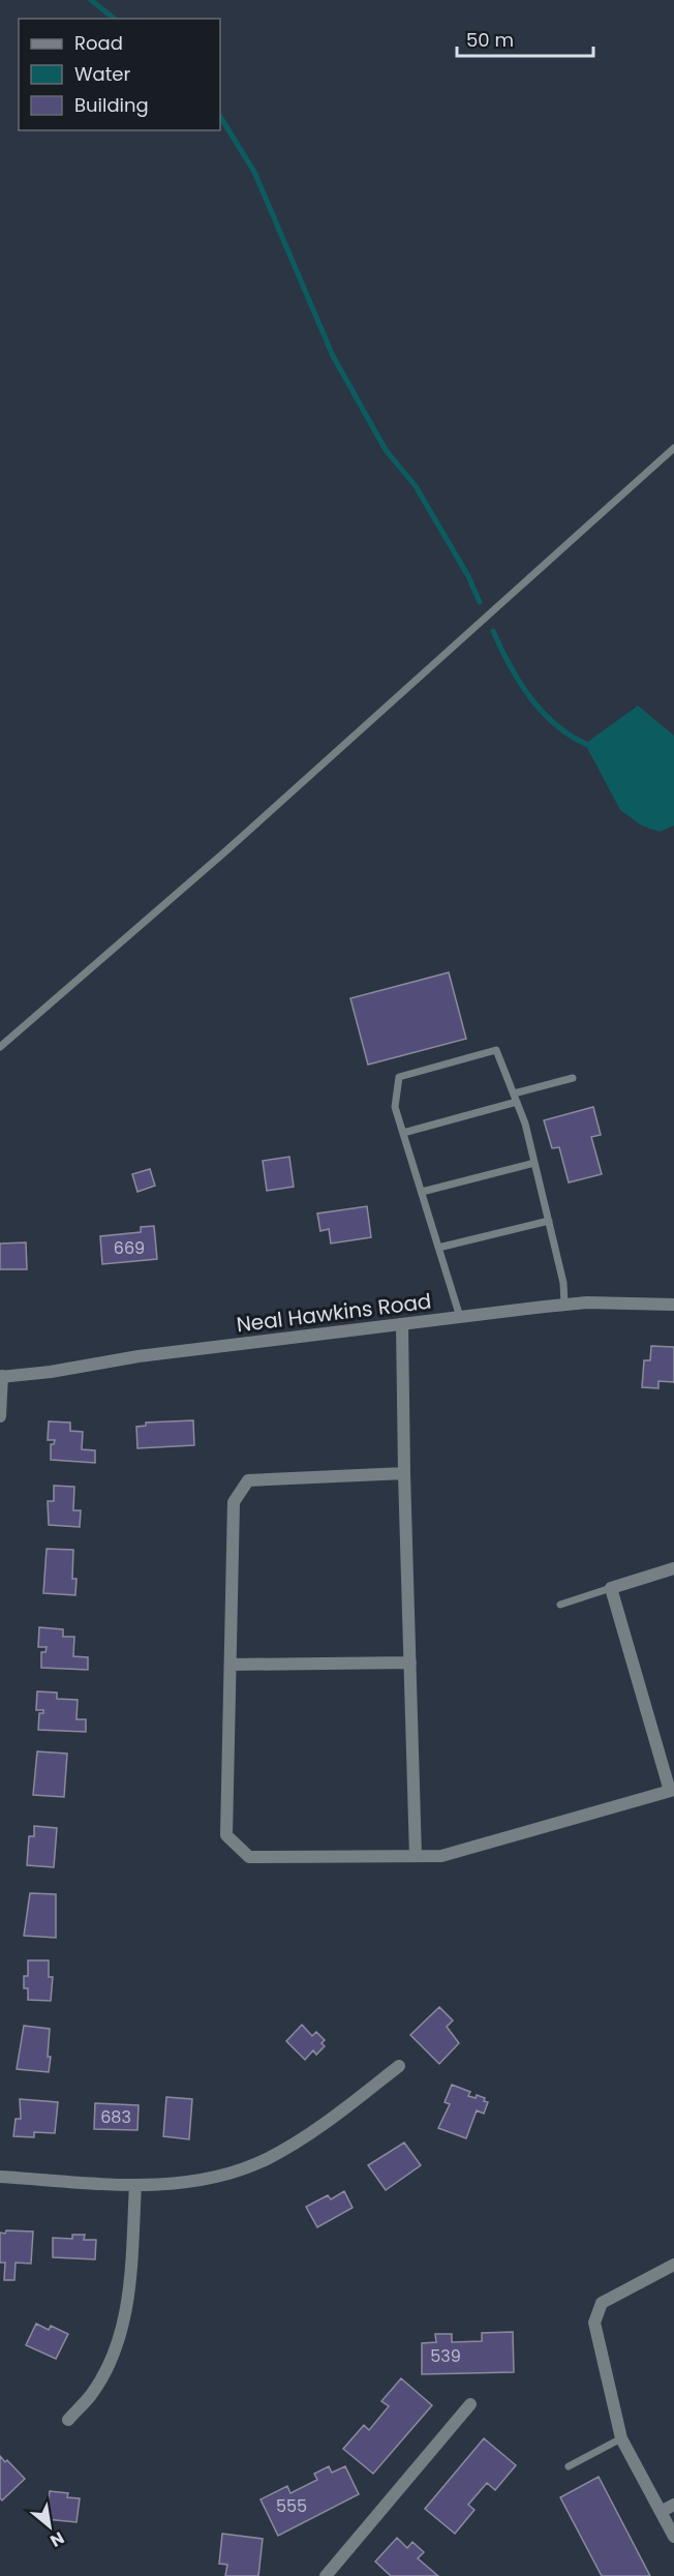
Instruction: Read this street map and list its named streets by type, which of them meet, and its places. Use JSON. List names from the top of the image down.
{
  "streets": {
    "street": ["Neal Hawkins Road"]
  },
  "house_numbers": [
    "669",
    "683",
    "539",
    "555"
  ],
  "legend": ["Road", "Water", "Building"],
  "scale_bar": "50 m",
  "north": "bottom right"
}
